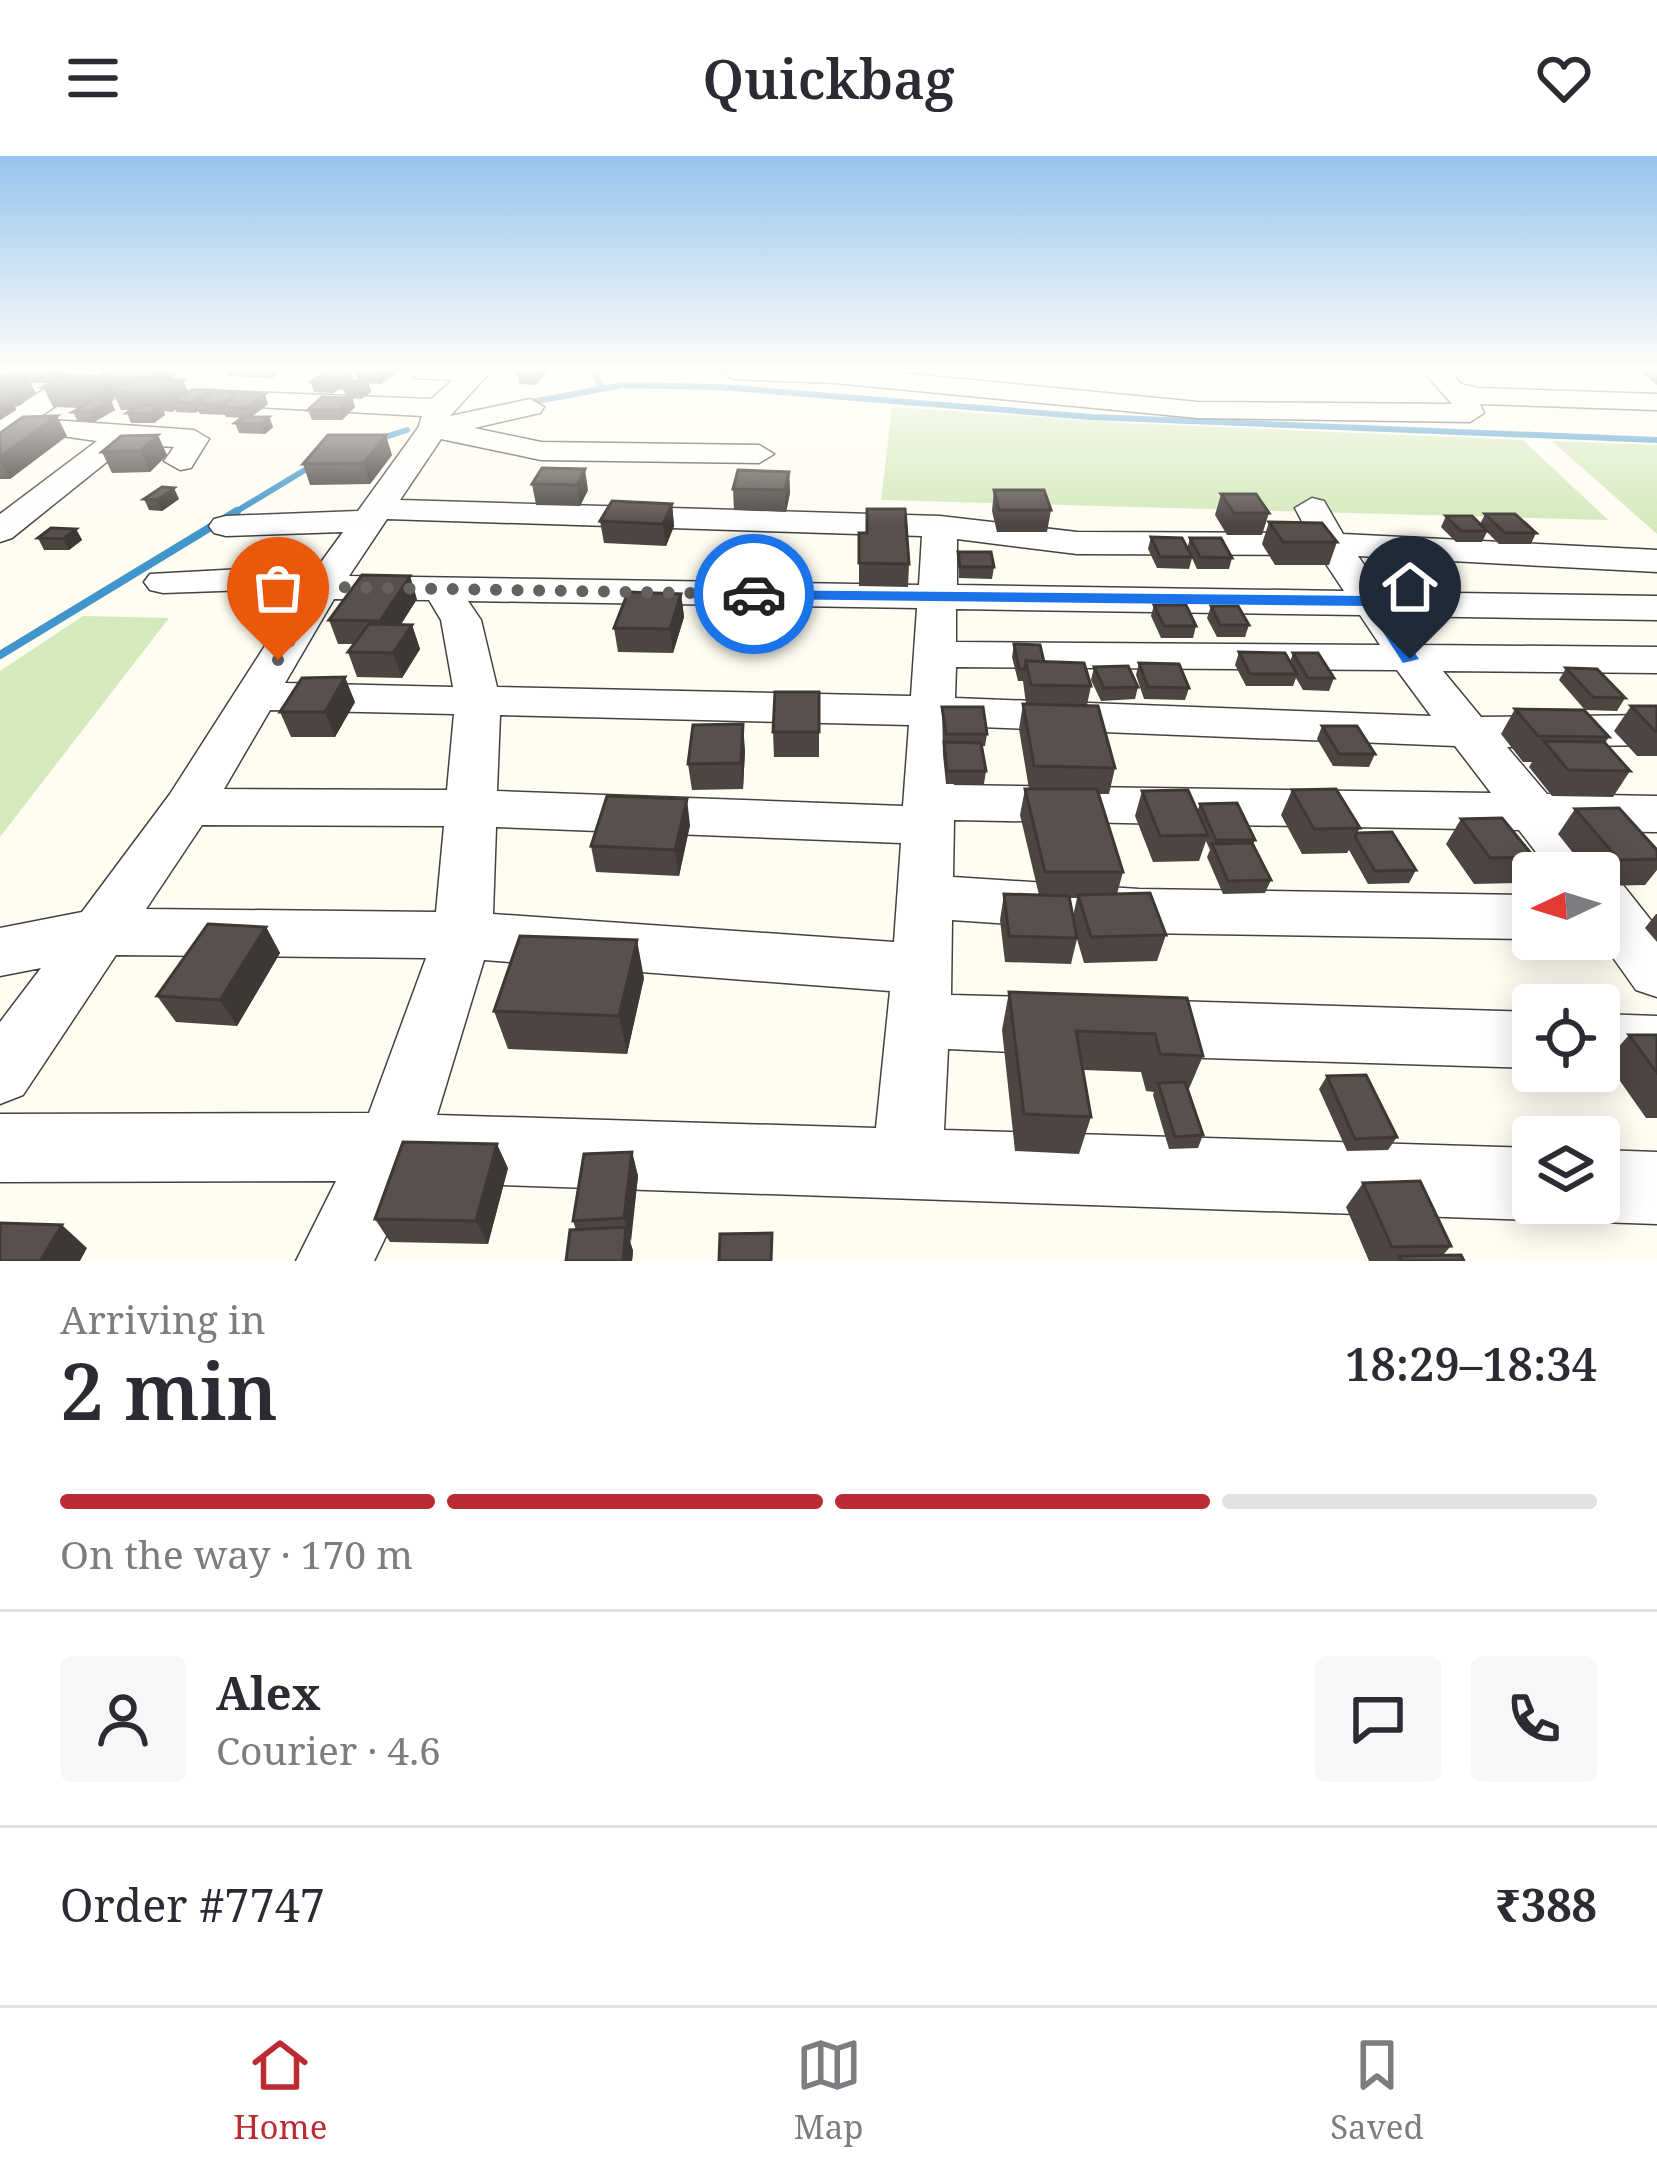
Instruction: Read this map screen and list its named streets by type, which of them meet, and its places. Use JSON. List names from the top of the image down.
{
  "north": "left",
  "page": {
    "header": "Quickbag",
    "heading": ["2 min", "Arriving in", "18:29–18:34"],
    "panel": [
      "Alex",
      "Courier · 4.6",
      "Order #7747",
      "₹388"
    ],
    "bar": "On the way · 170 m",
    "tabs": ["Home", "Map", "Saved"]
  }
}
